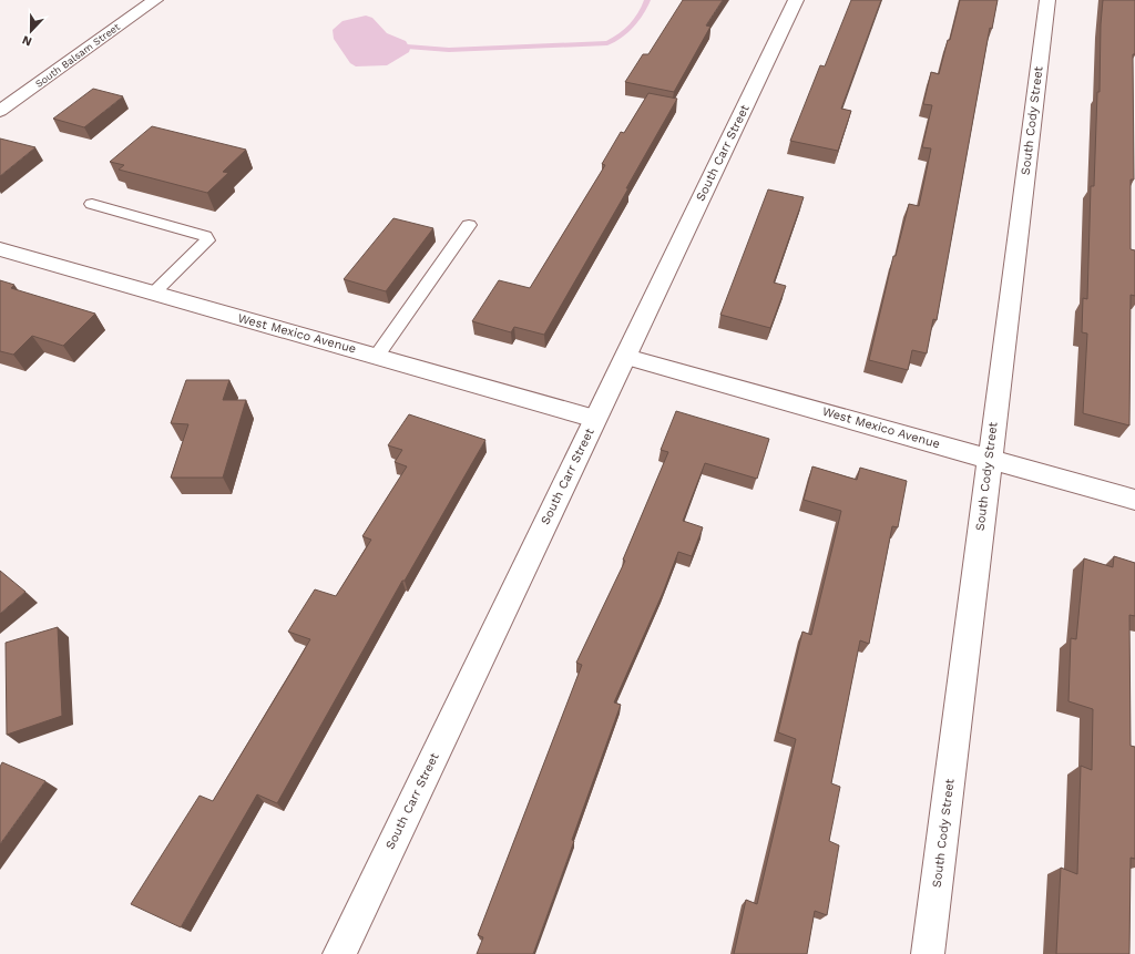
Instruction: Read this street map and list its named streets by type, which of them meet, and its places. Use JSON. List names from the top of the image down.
{
  "streets": {
    "street": [
      "South Balsam Street",
      "South Cody Street",
      "South Carr Street",
      "West Mexico Avenue"
    ]
  },
  "crossings": [
    ["South Cody Street", "West Mexico Avenue"],
    ["South Carr Street", "West Mexico Avenue"]
  ],
  "north": "bottom"
}
